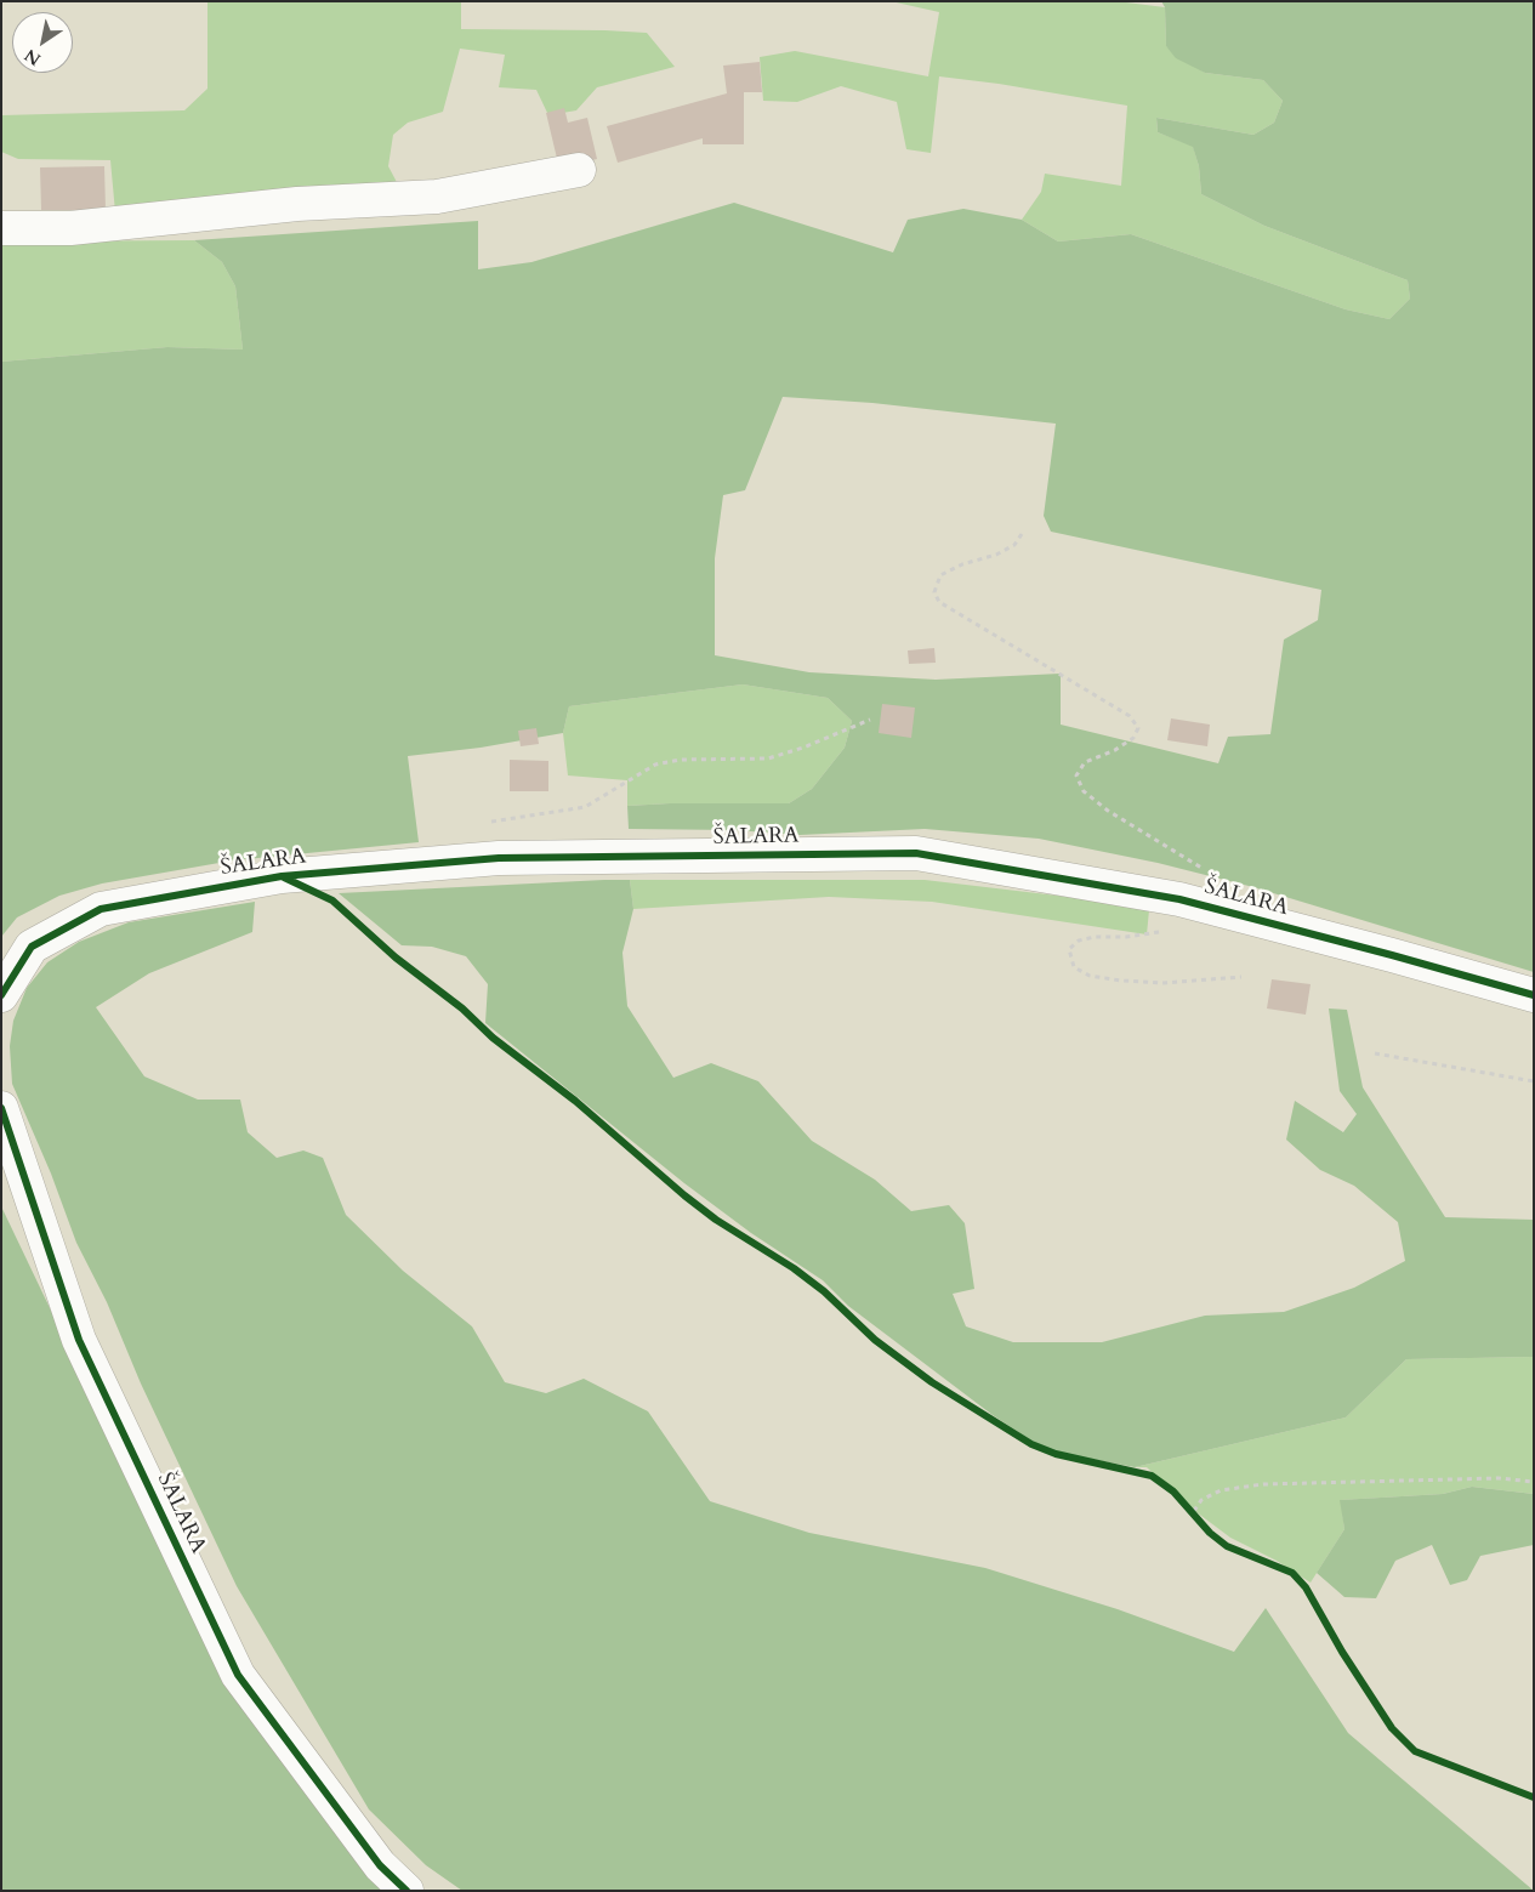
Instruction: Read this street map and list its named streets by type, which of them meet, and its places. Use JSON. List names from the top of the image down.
{
  "streets": {
    "street": ["ŠALARA"]
  },
  "north": "bottom left"
}
